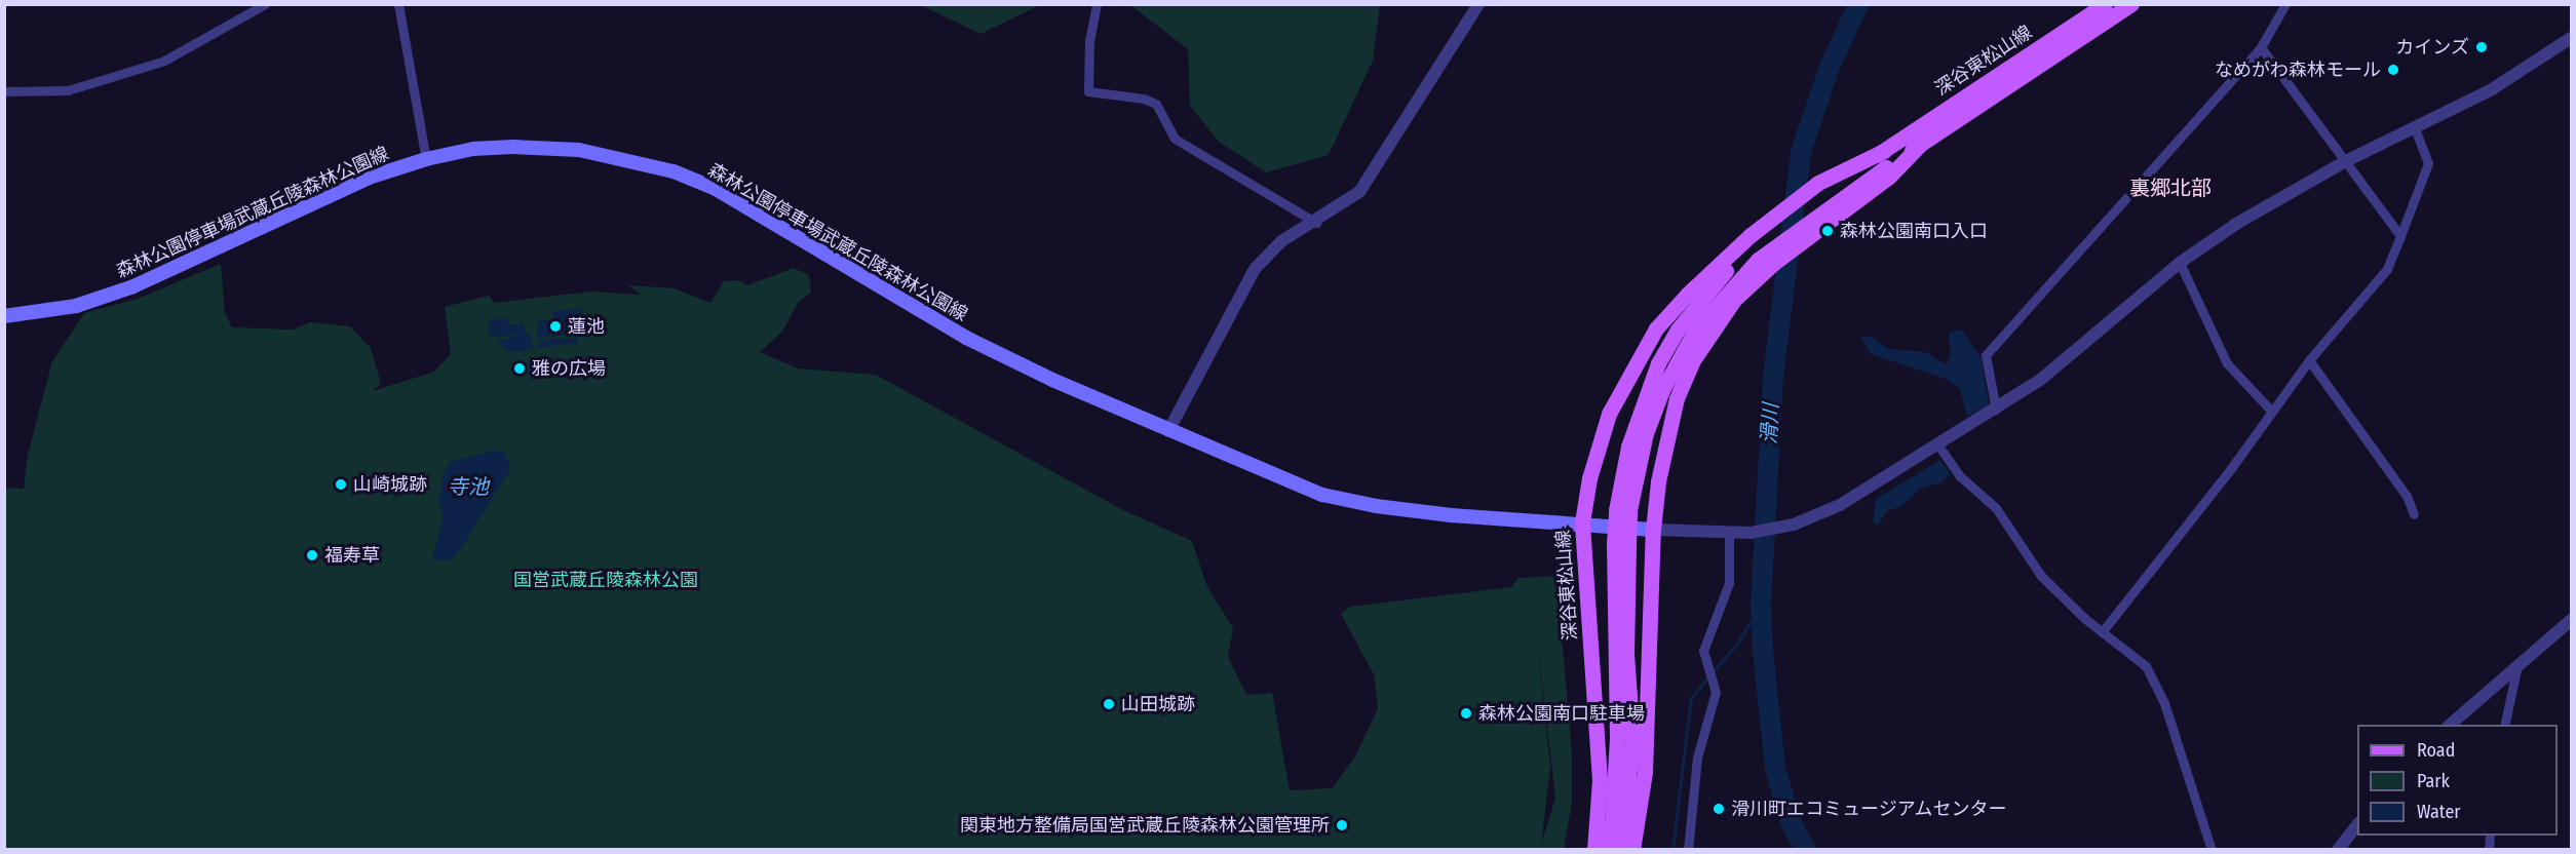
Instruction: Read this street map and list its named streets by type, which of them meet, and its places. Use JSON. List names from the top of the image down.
{
  "streets": {
    "main road": ["深谷東松山線", "森林公園停車場武蔵丘陵森林公園線"]
  },
  "crossings": [
    ["深谷東松山線", "森林公園停車場武蔵丘陵森林公園線"]
  ],
  "districts": ["裏郷北部"],
  "water": ["滑川", "寺池"],
  "parks": ["国営武蔵丘陵森林公園"],
  "places": [
    "カインズ",
    "なめがわ森林モール",
    "森林公園南口入口",
    "蓮池",
    "雅の広場",
    "山崎城跡",
    "福寿草",
    "山田城跡",
    "森林公園南口駐車場",
    "滑川町エコミュージアムセンター",
    "関東地方整備局国営武蔵丘陵森林公園管理所"
  ],
  "legend": ["Road", "Park", "Water"]
}
